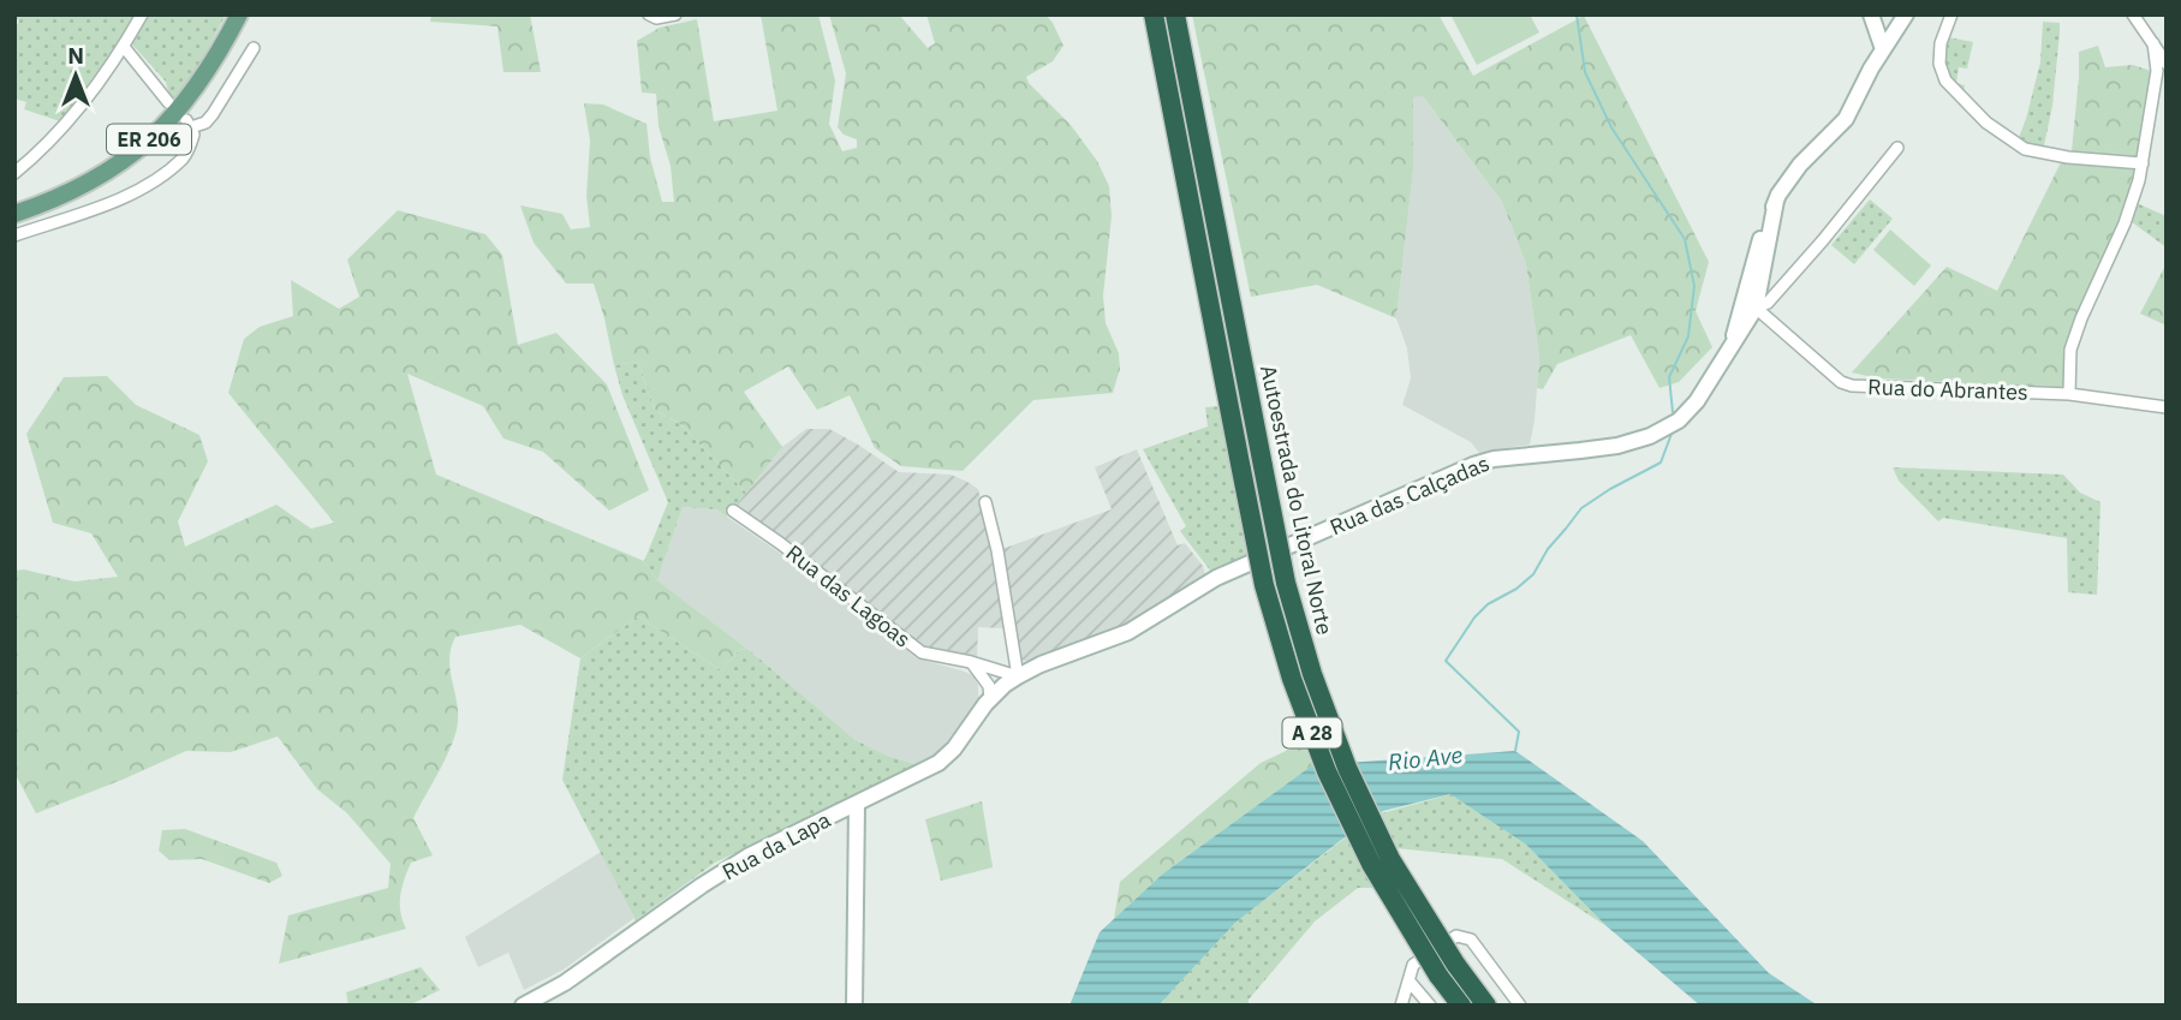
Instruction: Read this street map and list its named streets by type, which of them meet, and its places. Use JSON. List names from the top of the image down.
{
  "streets": {
    "highway": ["Autoestrada do Litoral Norte", "A 28"],
    "main road": ["ER 206", "Rua das Calçadas", "Rua da Lapa"],
    "street": ["Rua do Abrantes", "Rua das Lagoas"]
  },
  "crossings": [
    ["Rua do Abrantes", "Rua das Calçadas"],
    ["Rua das Calçadas", "Rua das Lagoas"],
    ["Rua das Calçadas", "Rua da Lapa"],
    ["Rua das Lagoas", "Rua da Lapa"]
  ],
  "water": ["Rio Ave"],
  "north": "top"
}
